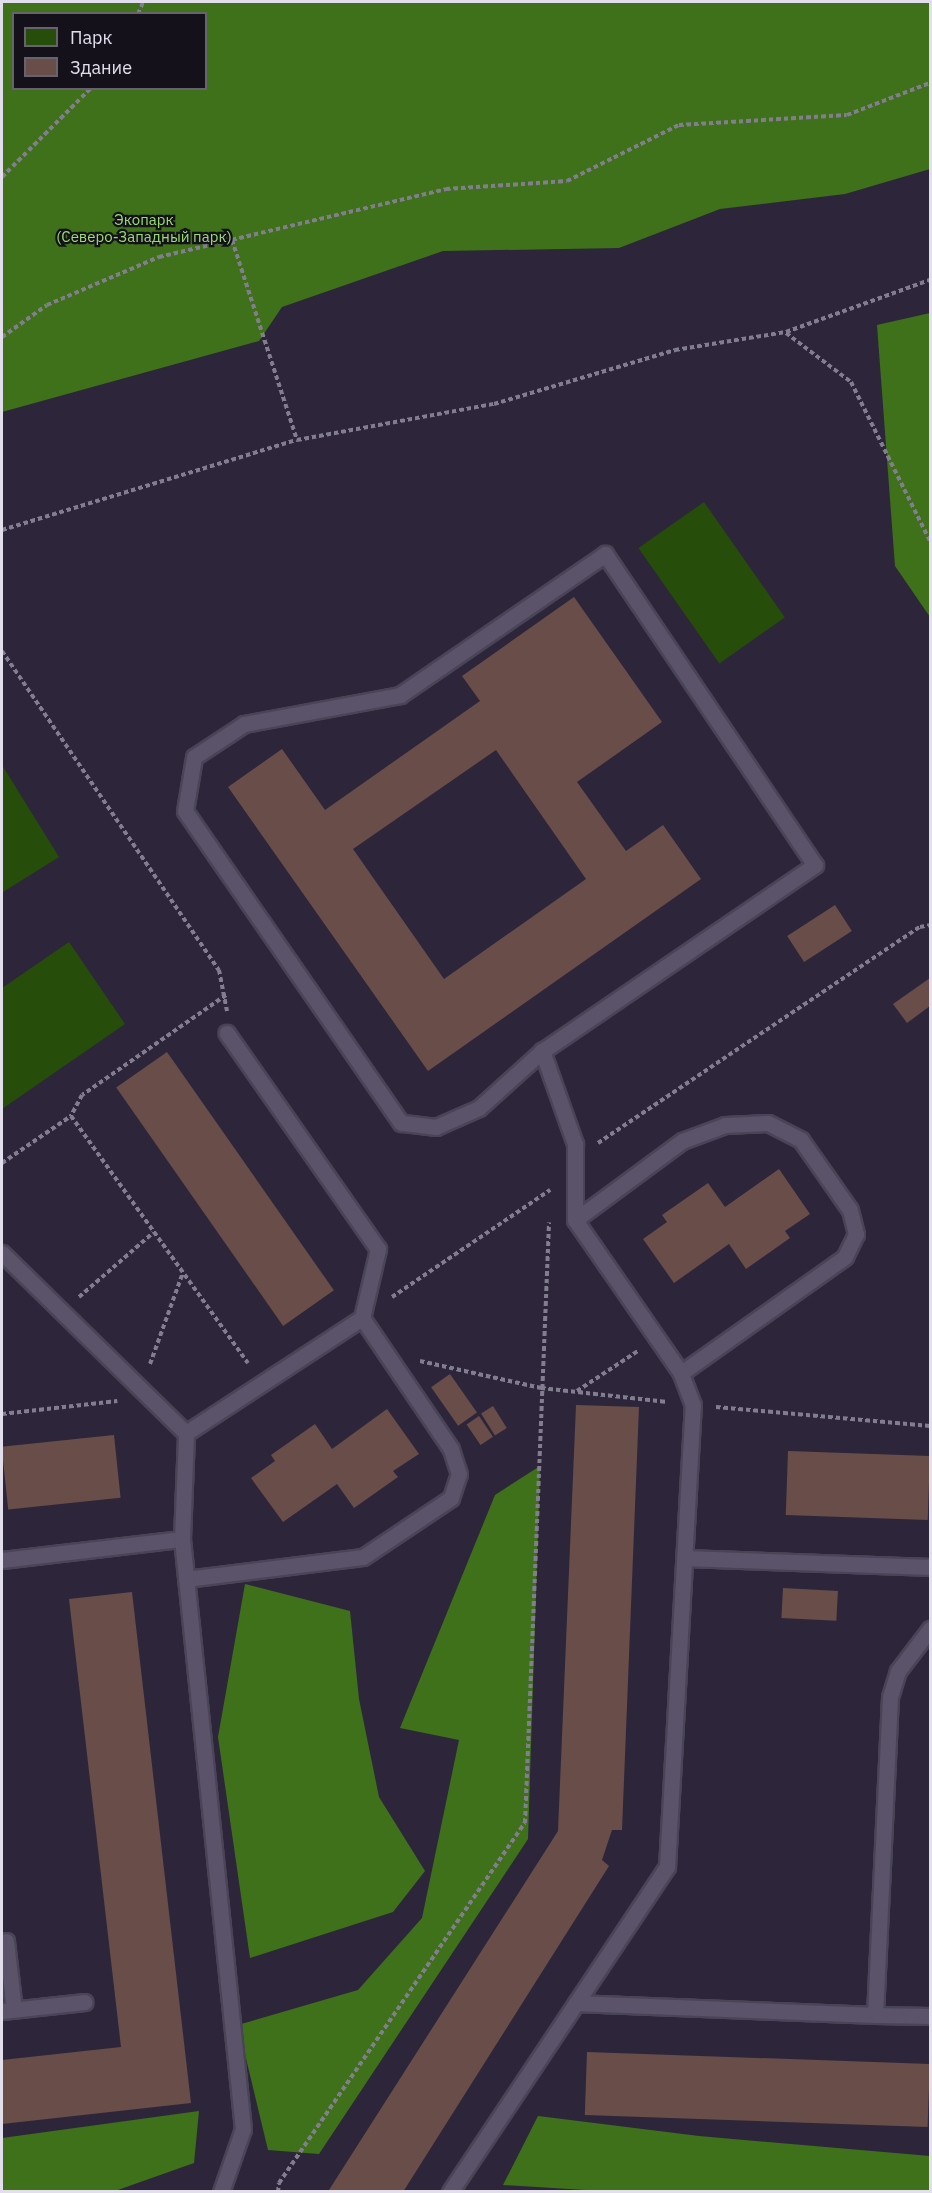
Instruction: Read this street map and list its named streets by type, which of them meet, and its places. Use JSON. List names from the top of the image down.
{
  "parks": ["Экопарк (Северо-Западный парк)"],
  "legend": ["Парк", "Здание"]
}
